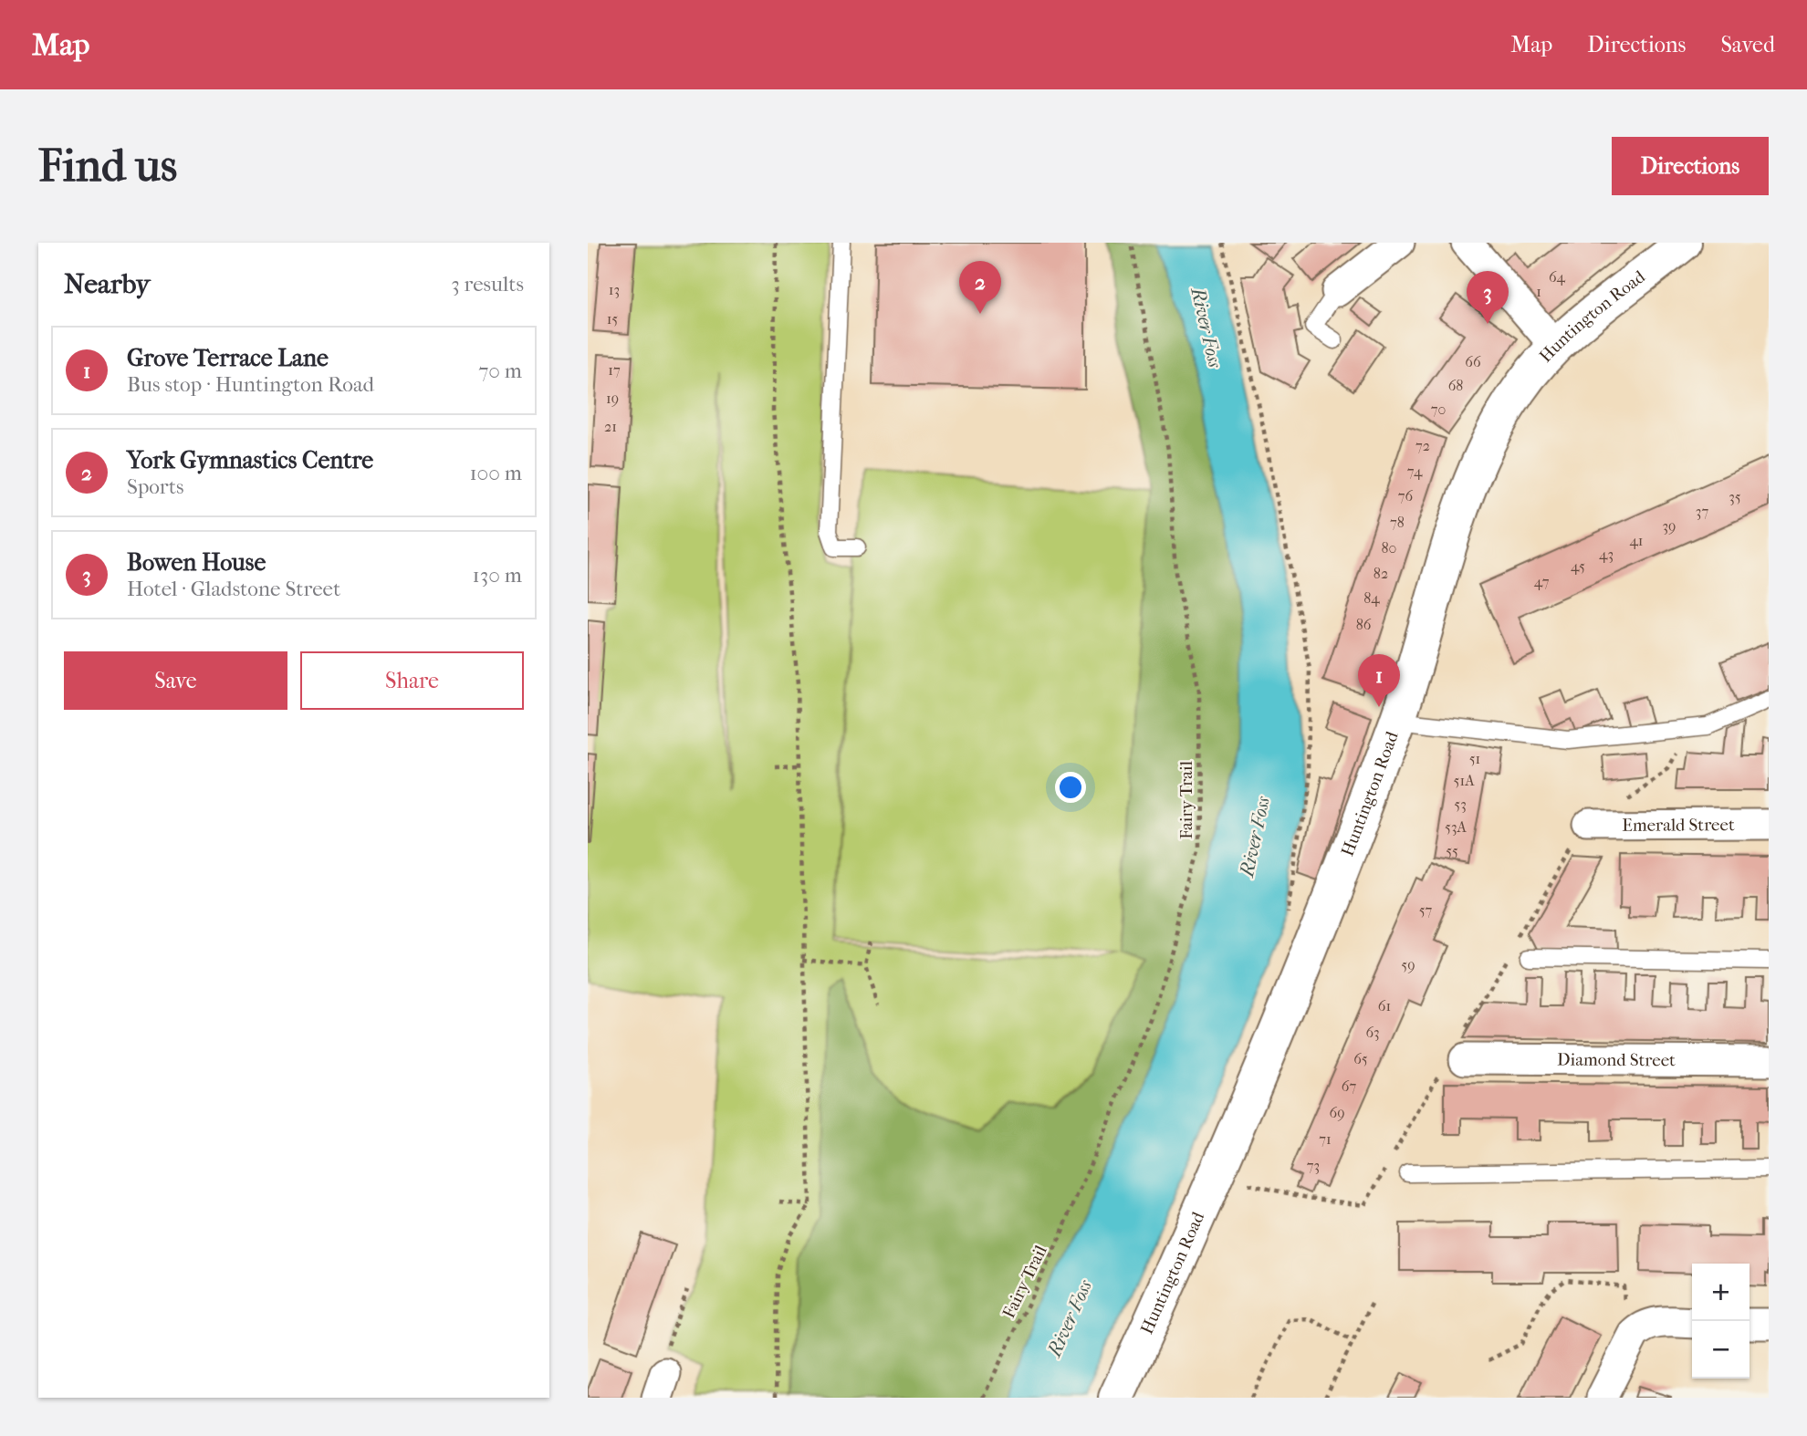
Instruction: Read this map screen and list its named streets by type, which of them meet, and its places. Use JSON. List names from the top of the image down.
{
  "streets": {
    "street": ["Huntington Road", "Emerald Street", "Diamond Street"],
    "path": ["Fairy Trail"]
  },
  "water": ["River Foss"],
  "house_numbers": [
    "64",
    "13",
    "1",
    "15",
    "66",
    "17",
    "68",
    "19",
    "70",
    "21",
    "72",
    "74",
    "76",
    "35",
    "37",
    "78",
    "39",
    "41",
    "80",
    "43",
    "45",
    "82",
    "47",
    "84",
    "86",
    "51",
    "51A",
    "53",
    "53A",
    "55",
    "57",
    "59",
    "61",
    "63",
    "65",
    "67",
    "69",
    "71",
    "73"
  ],
  "page": {
    "header": "Map",
    "nav": ["Map", "Directions", "Saved"],
    "buttons": [
      "Directions",
      ["Save", "Share"]
    ],
    "title": "Find us",
    "heading": ["Nearby", "3 results"],
    "pins": ["2", "3", "1"],
    "list": [
      {
        "mark": "1",
        "name": "Grove Terrace Lane",
        "note": "Bus stop · Huntington Road",
        "value": "70 m"
      },
      {
        "mark": "2",
        "name": "York Gymnastics Centre",
        "note": "Sports",
        "value": "100 m"
      },
      {
        "mark": "3",
        "name": "Bowen House",
        "note": "Hotel · Gladstone Street",
        "value": "130 m"
      }
    ],
    "map_buttons": ["+", "−"]
  }
}
